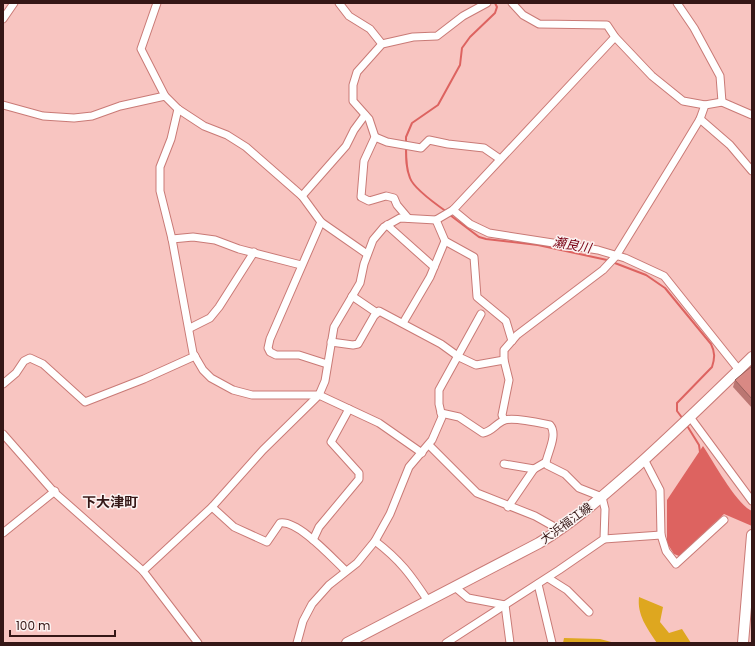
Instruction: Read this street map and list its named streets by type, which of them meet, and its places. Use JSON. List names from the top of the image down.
{
  "streets": {
    "main road": ["大浜福江線"]
  },
  "districts": ["下大津町"],
  "water": ["瀬良川"],
  "scale_bar": "100 m"
}
